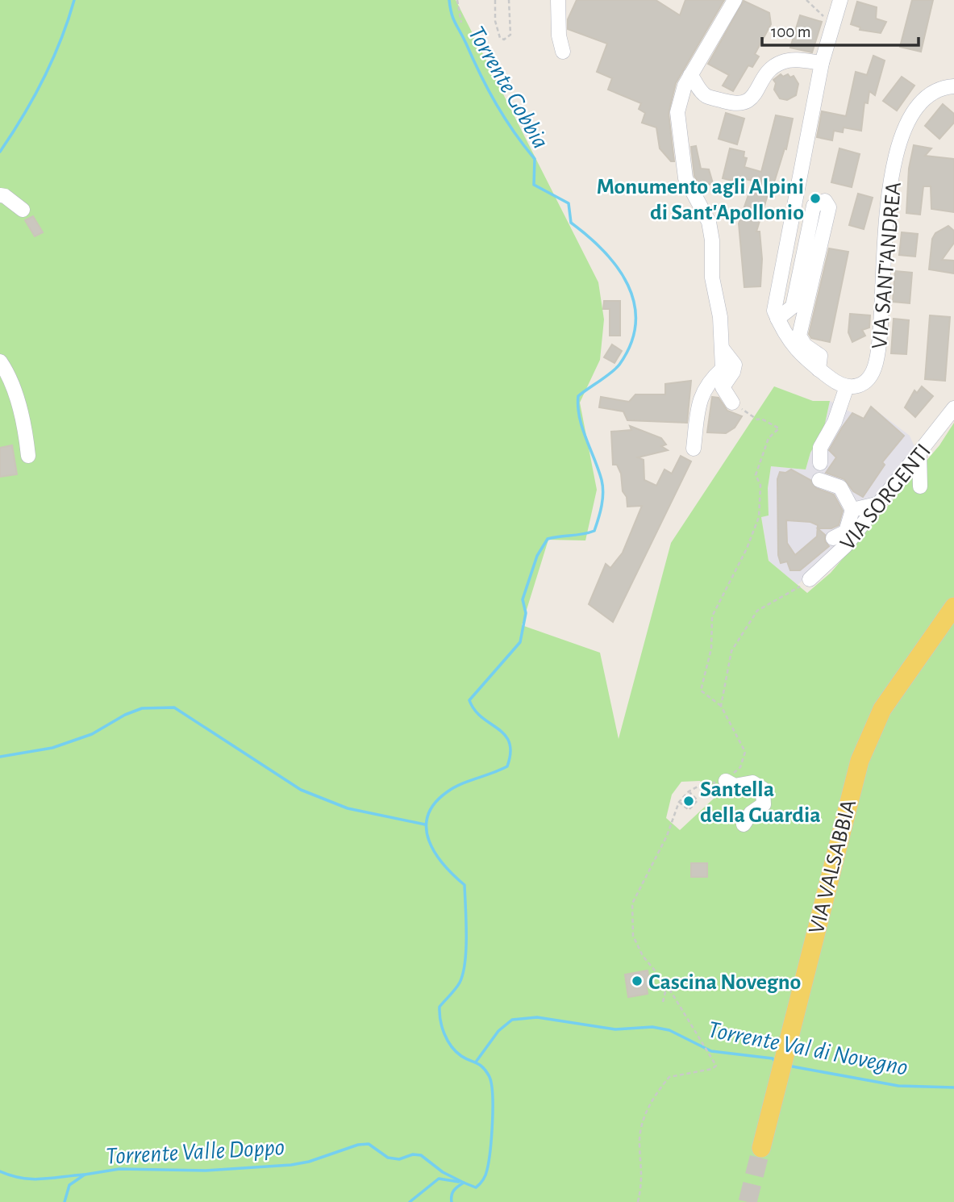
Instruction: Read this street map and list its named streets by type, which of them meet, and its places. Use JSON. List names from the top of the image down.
{
  "streets": {
    "main road": ["VIA VALSABBIA"],
    "street": ["VIA SANT'ANDREA", "VIA SORGENTI"]
  },
  "water": ["Torrente Gobbia", "Torrente Val di Novegno", "Torrente Valle Doppo"],
  "places": ["Monumento agli Alpini di Sant'Apollonio", "Santella della Guardia", "Cascina Novegno"],
  "scale_bar": "100 m"
}
